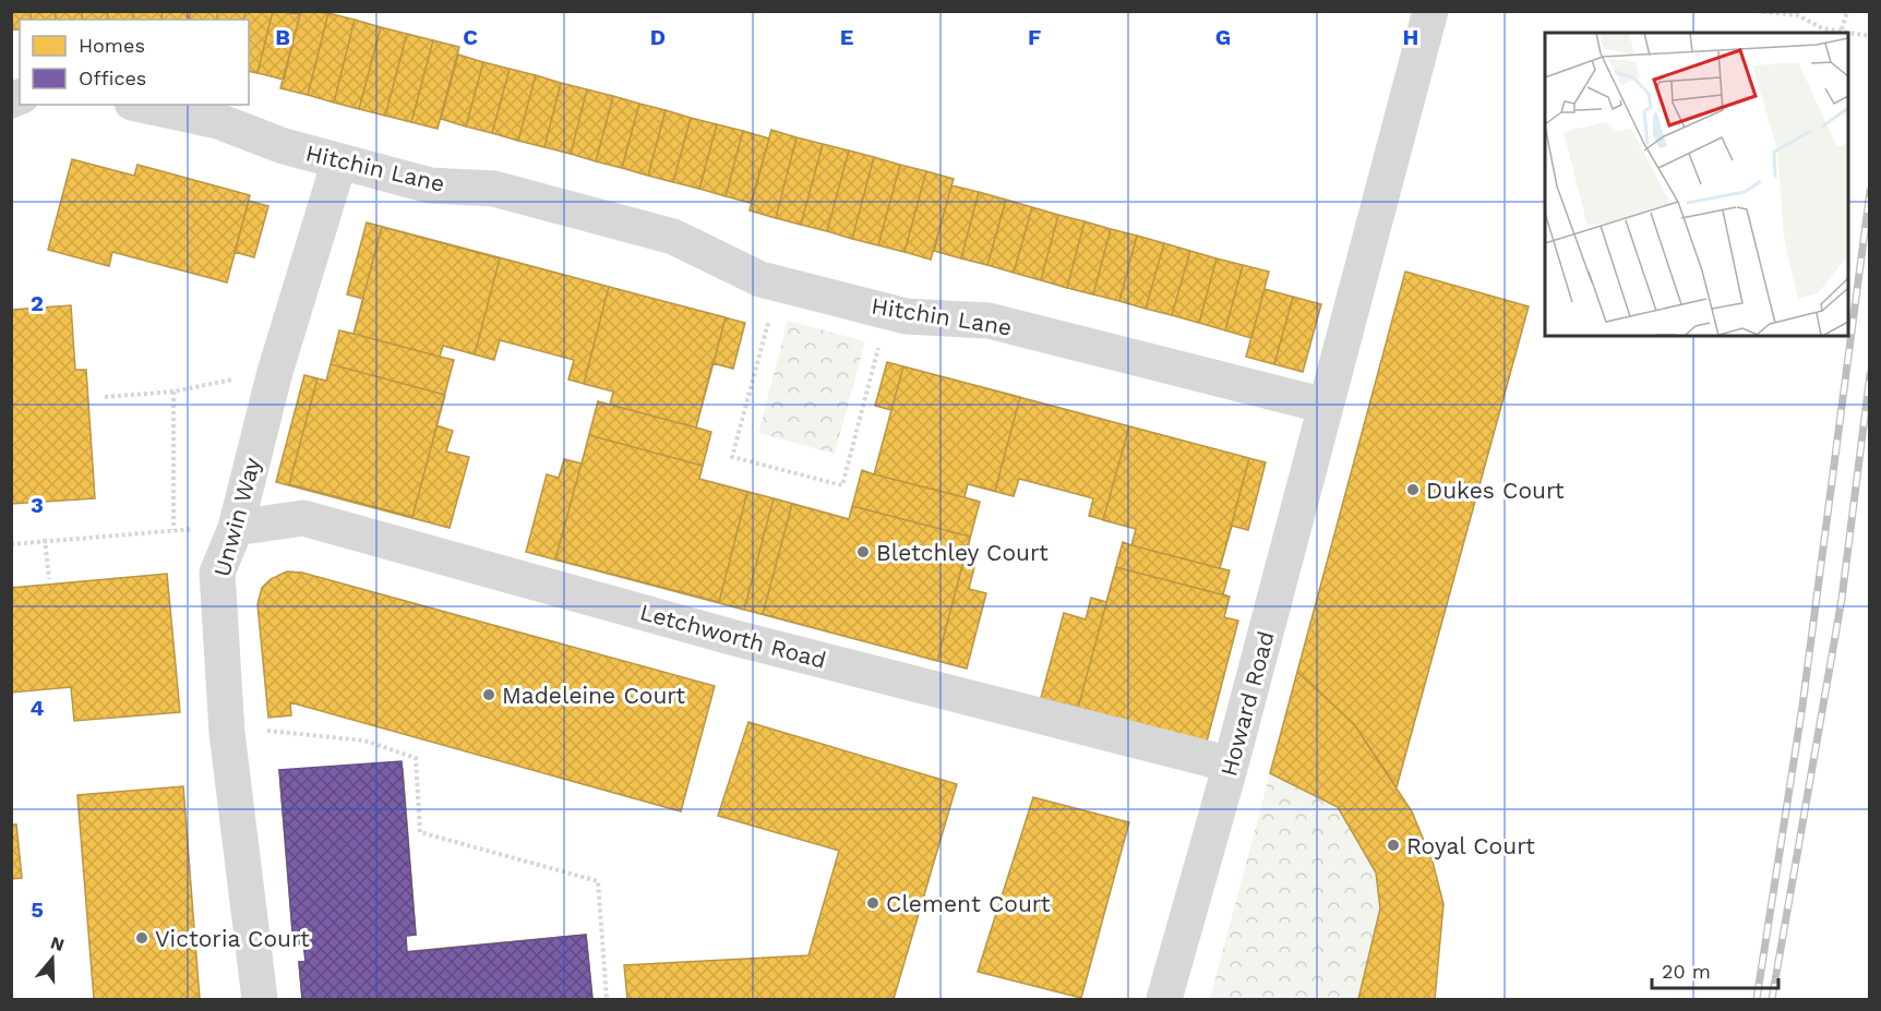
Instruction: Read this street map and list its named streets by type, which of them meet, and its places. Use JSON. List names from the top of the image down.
{
  "streets": {
    "street": [
      "Hitchin Lane",
      "Unwin Way",
      "Letchworth Road",
      "Howard Road"
    ]
  },
  "crossings": [
    ["Hitchin Lane", "Unwin Way"],
    ["Hitchin Lane", "Howard Road"],
    ["Unwin Way", "Letchworth Road"],
    ["Letchworth Road", "Howard Road"]
  ],
  "places": [
    "Dukes Court",
    "Bletchley Court",
    "Madeleine Court",
    "Royal Court",
    "Clement Court",
    "Victoria Court"
  ],
  "legend": ["Homes", "Offices"],
  "scale_bar": "20 m",
  "north": "top",
  "grid": {
    "columns": [
      "B",
      "C",
      "D",
      "E",
      "F",
      "G",
      "H"
    ],
    "rows": [
      "2",
      "3",
      "4",
      "5"
    ]
  }
}
